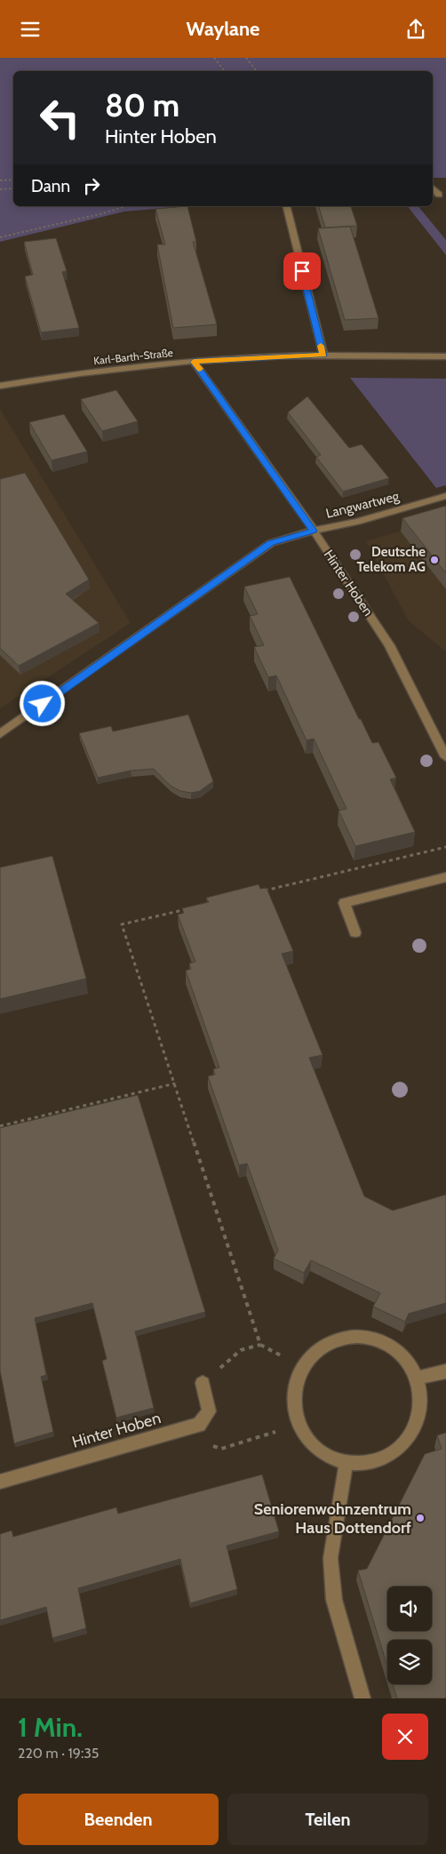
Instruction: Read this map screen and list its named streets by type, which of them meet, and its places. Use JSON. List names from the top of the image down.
{
  "streets": {
    "street": ["Karl-Barth-Straße", "Langwartweg", "Hinter Hoben"]
  },
  "crossings": [
    ["Karl-Barth-Straße", "Hinter Hoben"],
    ["Langwartweg", "Hinter Hoben"]
  ],
  "places": ["Deutsche Telekom AG", "Seniorenwohnzentrum Haus Dottendorf"],
  "page": {
    "header": "Waylane",
    "turn": ["80 m", "Hinter Hoben"],
    "then": "Dann",
    "heading": ["1 Min.", "220 m · 19:35"],
    "buttons": ["Beenden", "Teilen"]
  }
}
